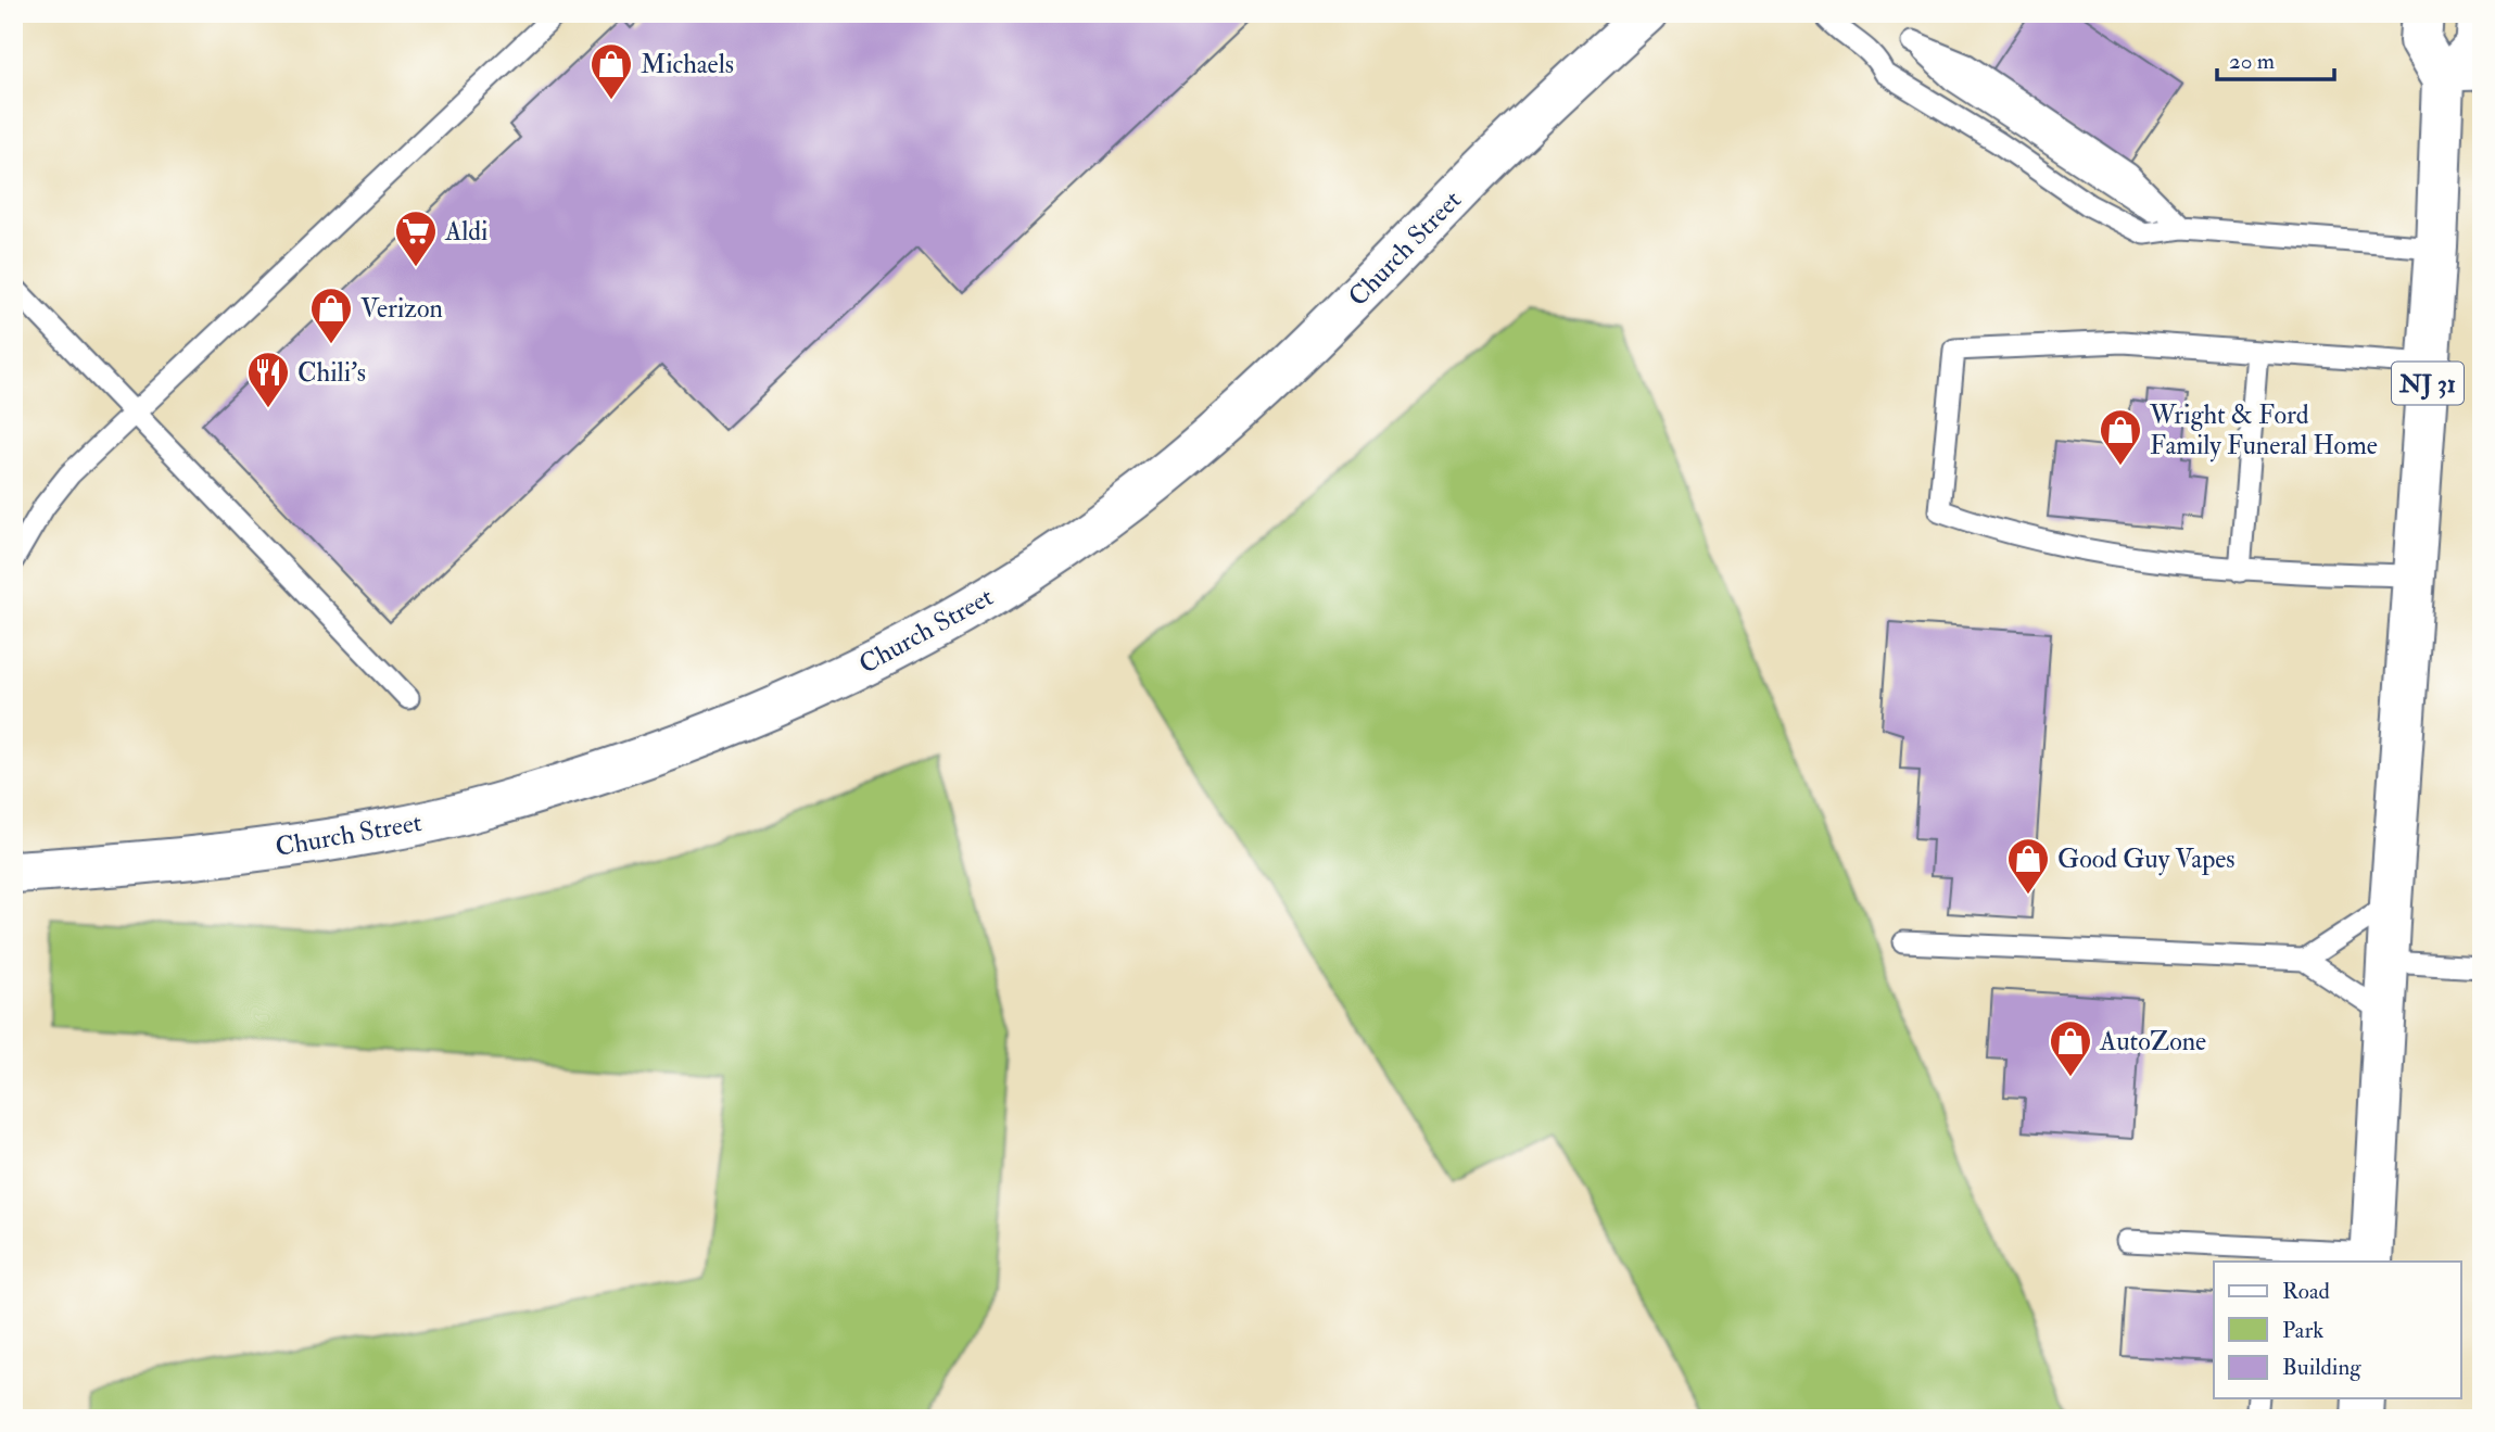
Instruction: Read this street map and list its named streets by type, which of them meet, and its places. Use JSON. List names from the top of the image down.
{
  "streets": {
    "main road": ["Church Street", "NJ 31"]
  },
  "places": {
    "shop": [
      "Michaels",
      "Verizon",
      "Wright & Ford Family Funeral Home",
      "Good Guy Vapes",
      "AutoZone"
    ],
    "supermarket": ["Aldi"],
    "restaurant": ["Chili's"]
  },
  "legend": ["Road", "Park", "Building"],
  "scale_bar": "20 m"
}
